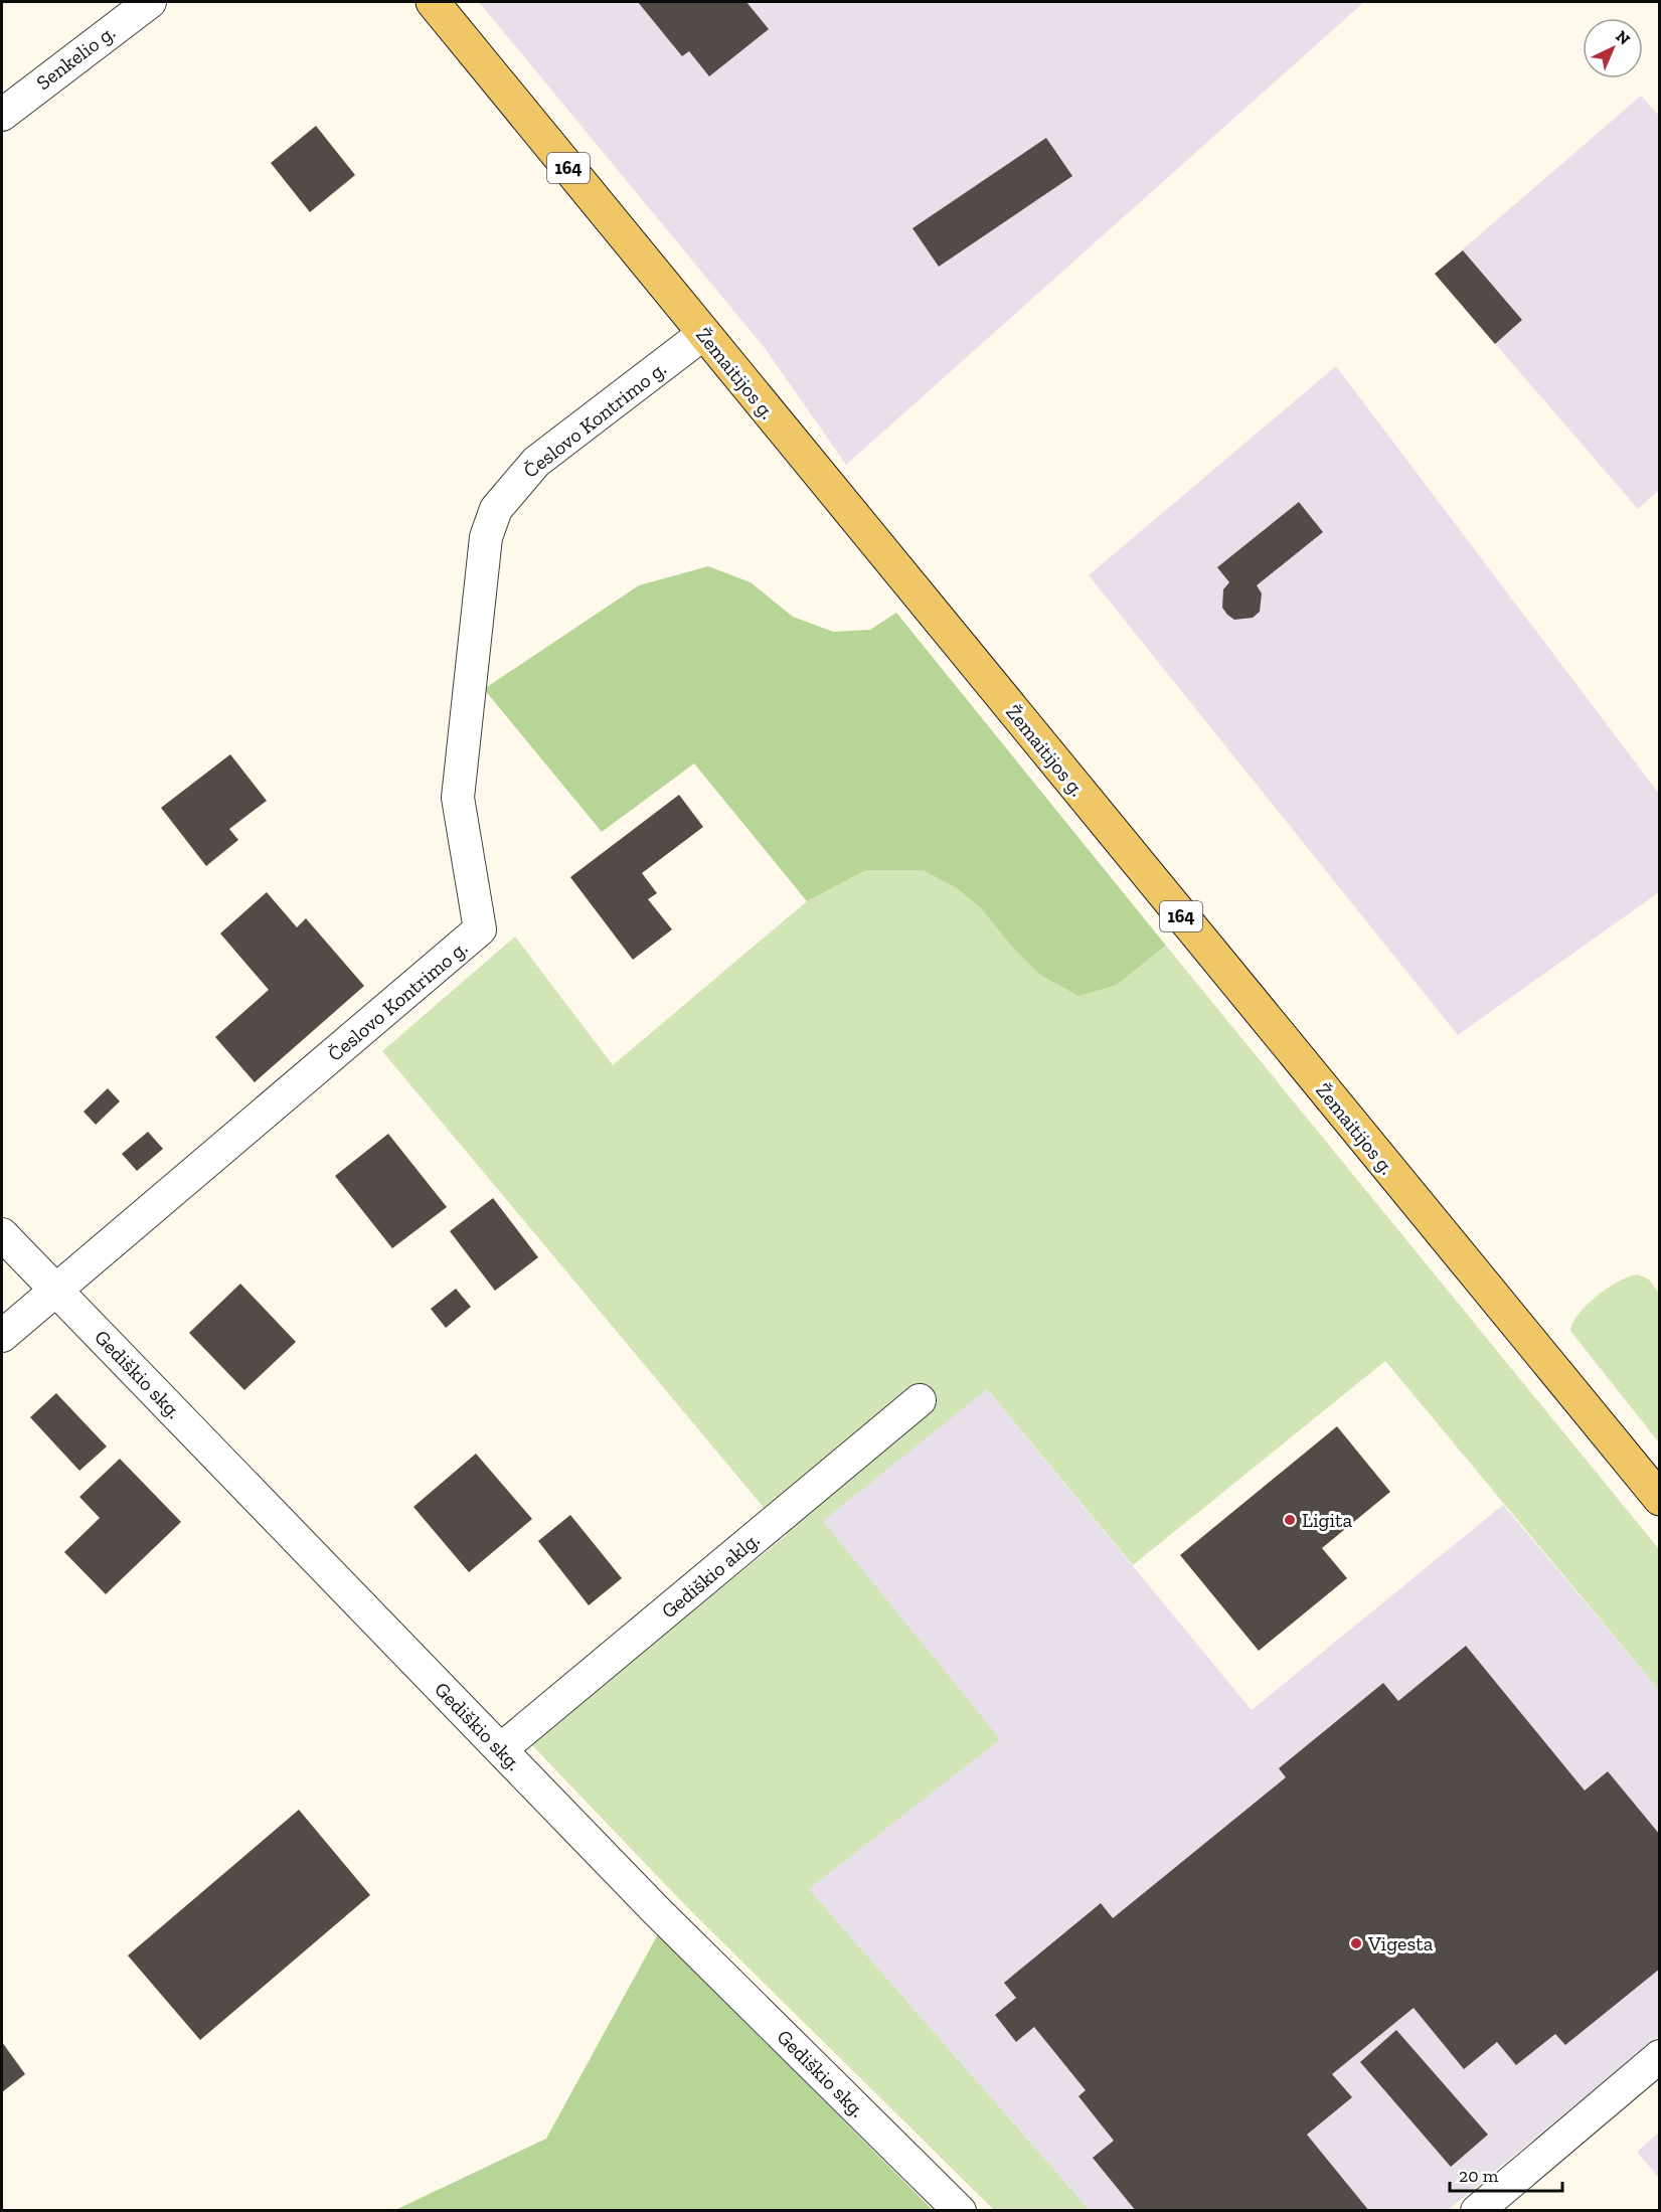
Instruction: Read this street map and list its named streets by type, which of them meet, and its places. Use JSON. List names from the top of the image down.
{
  "streets": {
    "main road": ["164", "Žemaitijos g."],
    "street": [
      "Senkelio g.",
      "Česlovo Kontrimo g.",
      "Gediškio skg.",
      "Gediškio aklg."
    ]
  },
  "crossings": [
    ["Žemaitijos g.", "Česlovo Kontrimo g."],
    ["Česlovo Kontrimo g.", "Gediškio skg."],
    ["Gediškio skg.", "Gediškio aklg."]
  ],
  "places": ["Ligita", "Vigesta"],
  "scale_bar": "20 m",
  "north": "top right"
}
